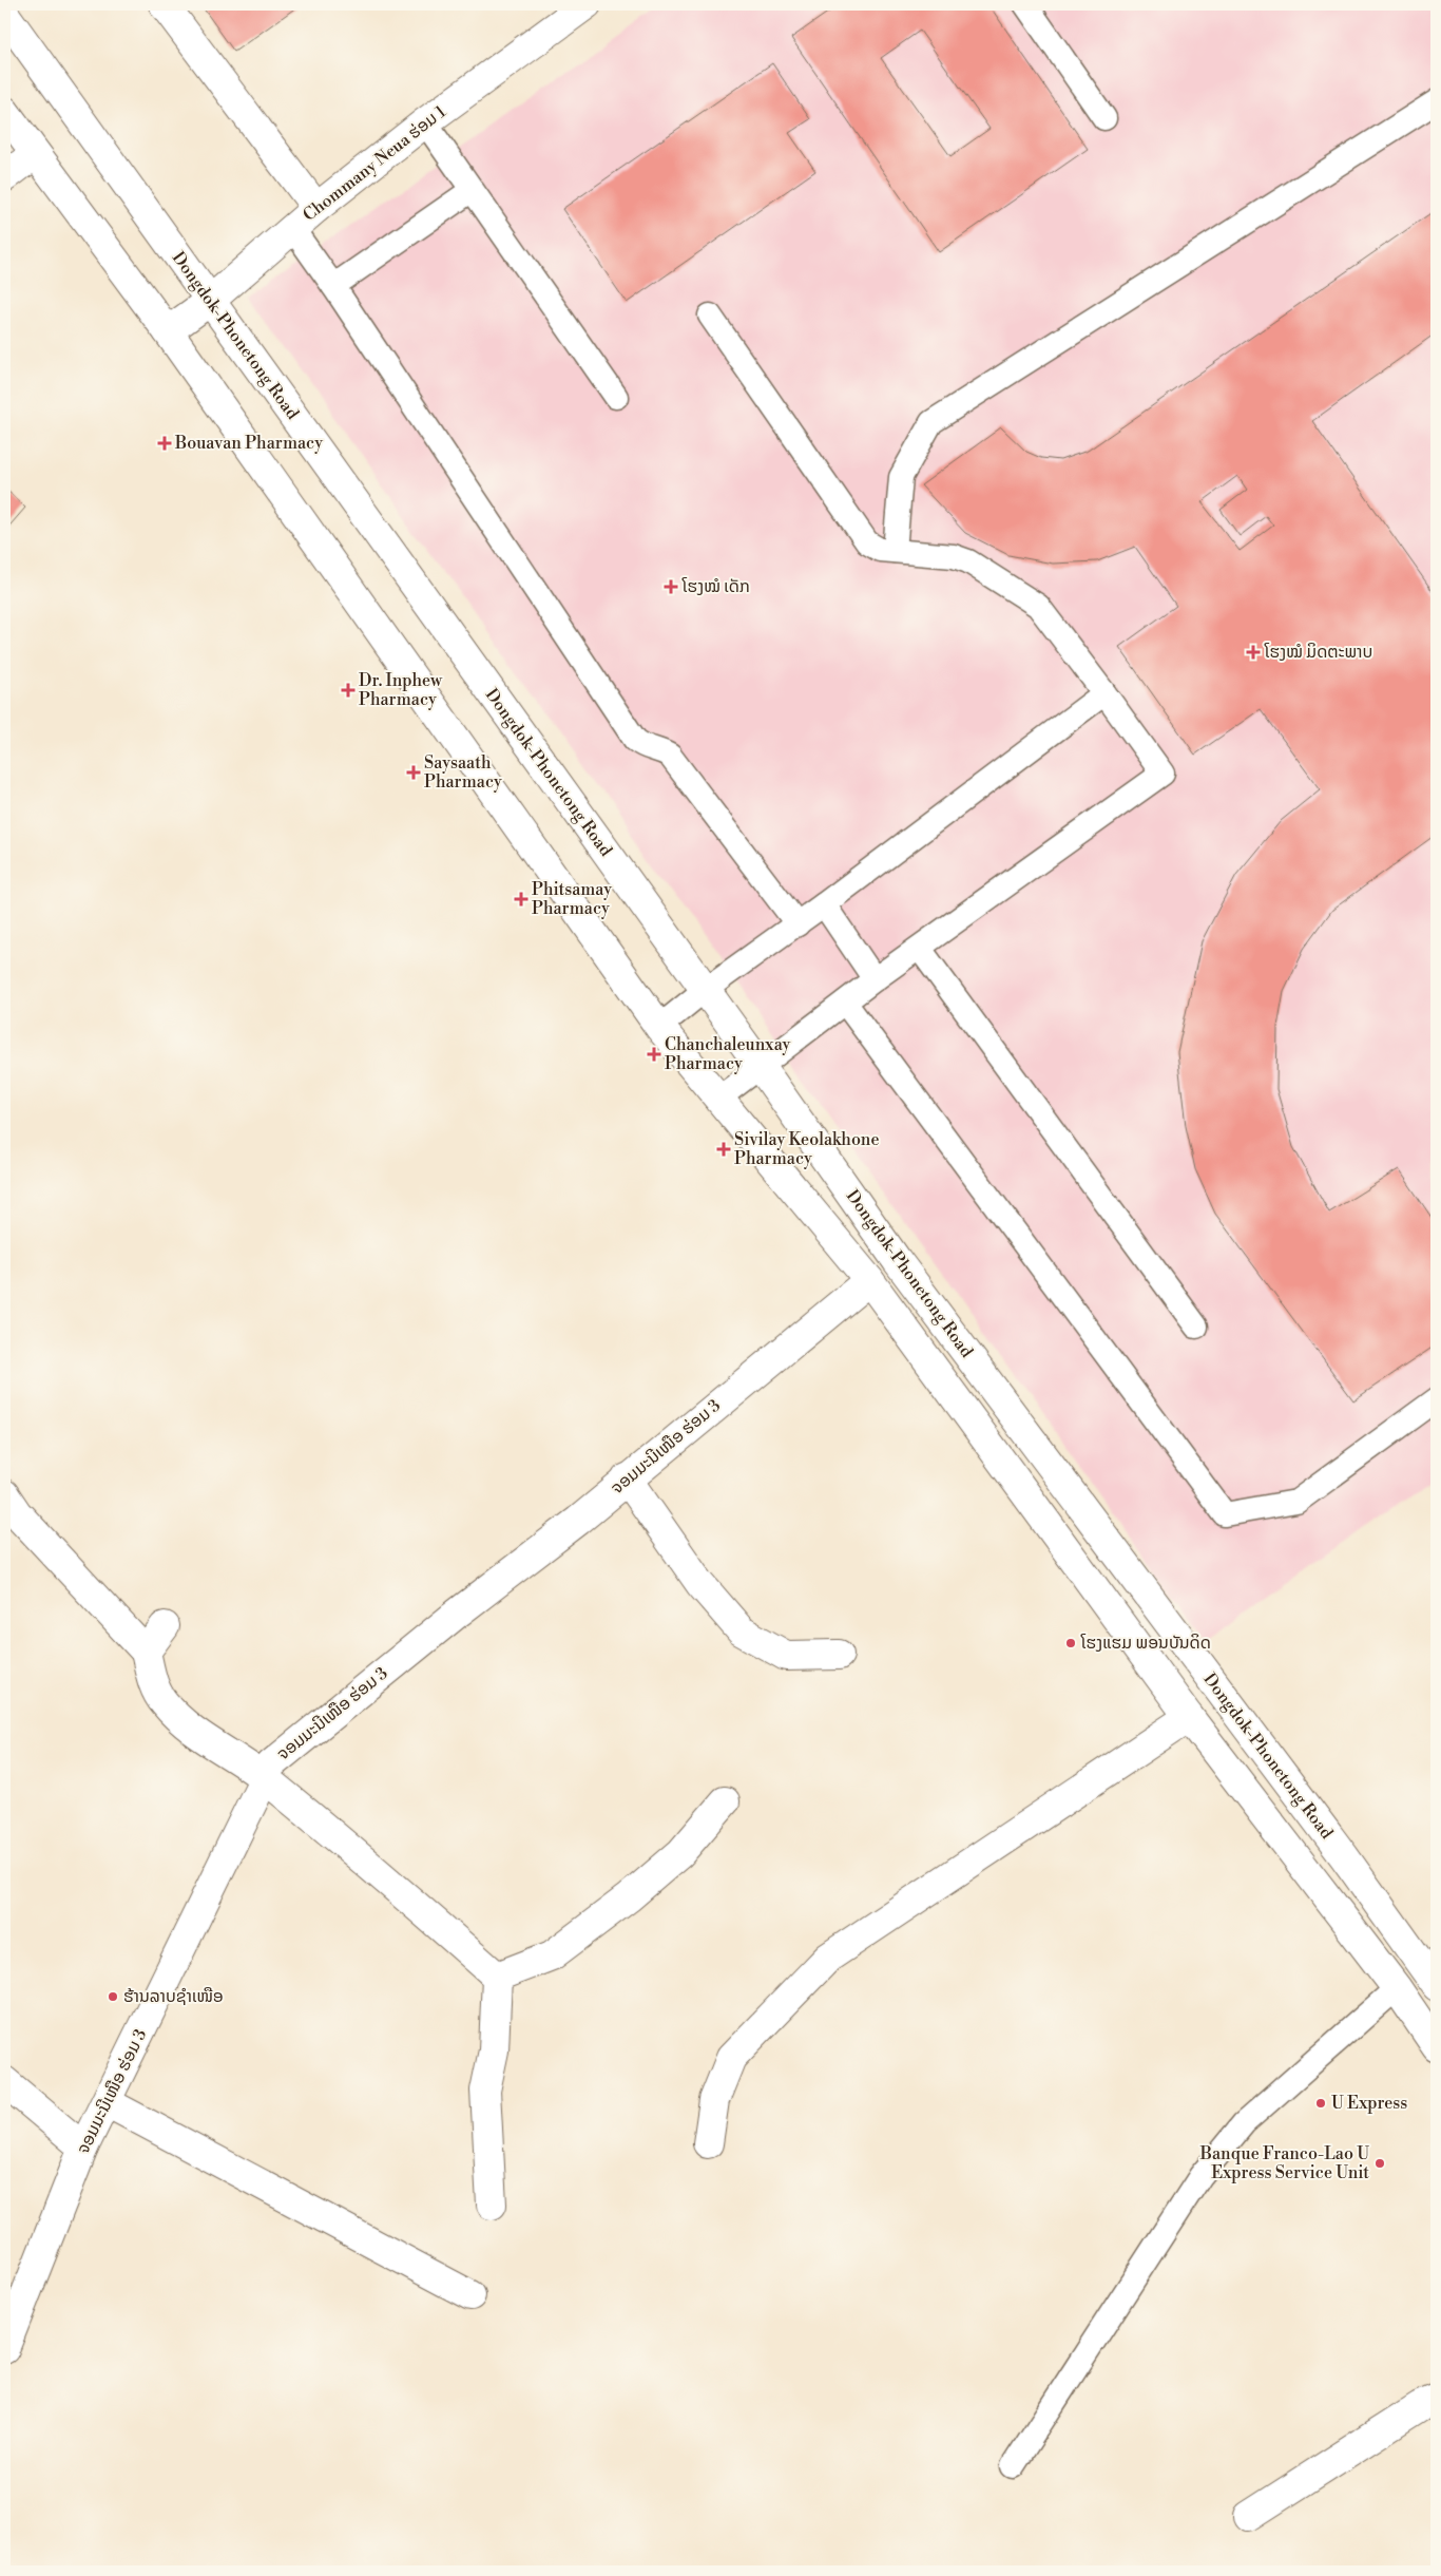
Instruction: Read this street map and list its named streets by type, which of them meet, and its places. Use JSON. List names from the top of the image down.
{
  "streets": {
    "street": ["Chommany Neua ຮ່ອມ 1", "Dongdok-Phonetong Road", "ຈອມມະນີເໜືອ ຮ່ອມ 3"]
  },
  "crossings": [
    ["Chommany Neua ຮ່ອມ 1", "Dongdok-Phonetong Road"],
    ["Dongdok-Phonetong Road", "ຈອມມະນີເໜືອ ຮ່ອມ 3"]
  ],
  "places": {
    "health": [
      "Bouavan Pharmacy",
      "ໂຮງໝໍ ເດັກ",
      "ໂຮງໝໍ ມິດຕະພາບ",
      "Dr. Inphew Pharmacy",
      "Saysaath Pharmacy",
      "Phitsamay Pharmacy",
      "Chanchaleunxay Pharmacy",
      "Sivilay Keolakhone Pharmacy"
    ],
    "other": [
      "ໂຮງແຮມ ພອນບັນດິດ",
      "ຮ້ານລາບຊຳເໜືອ",
      "U Express",
      "Banque Franco-Lao U Express Service Unit"
    ]
  }
}
